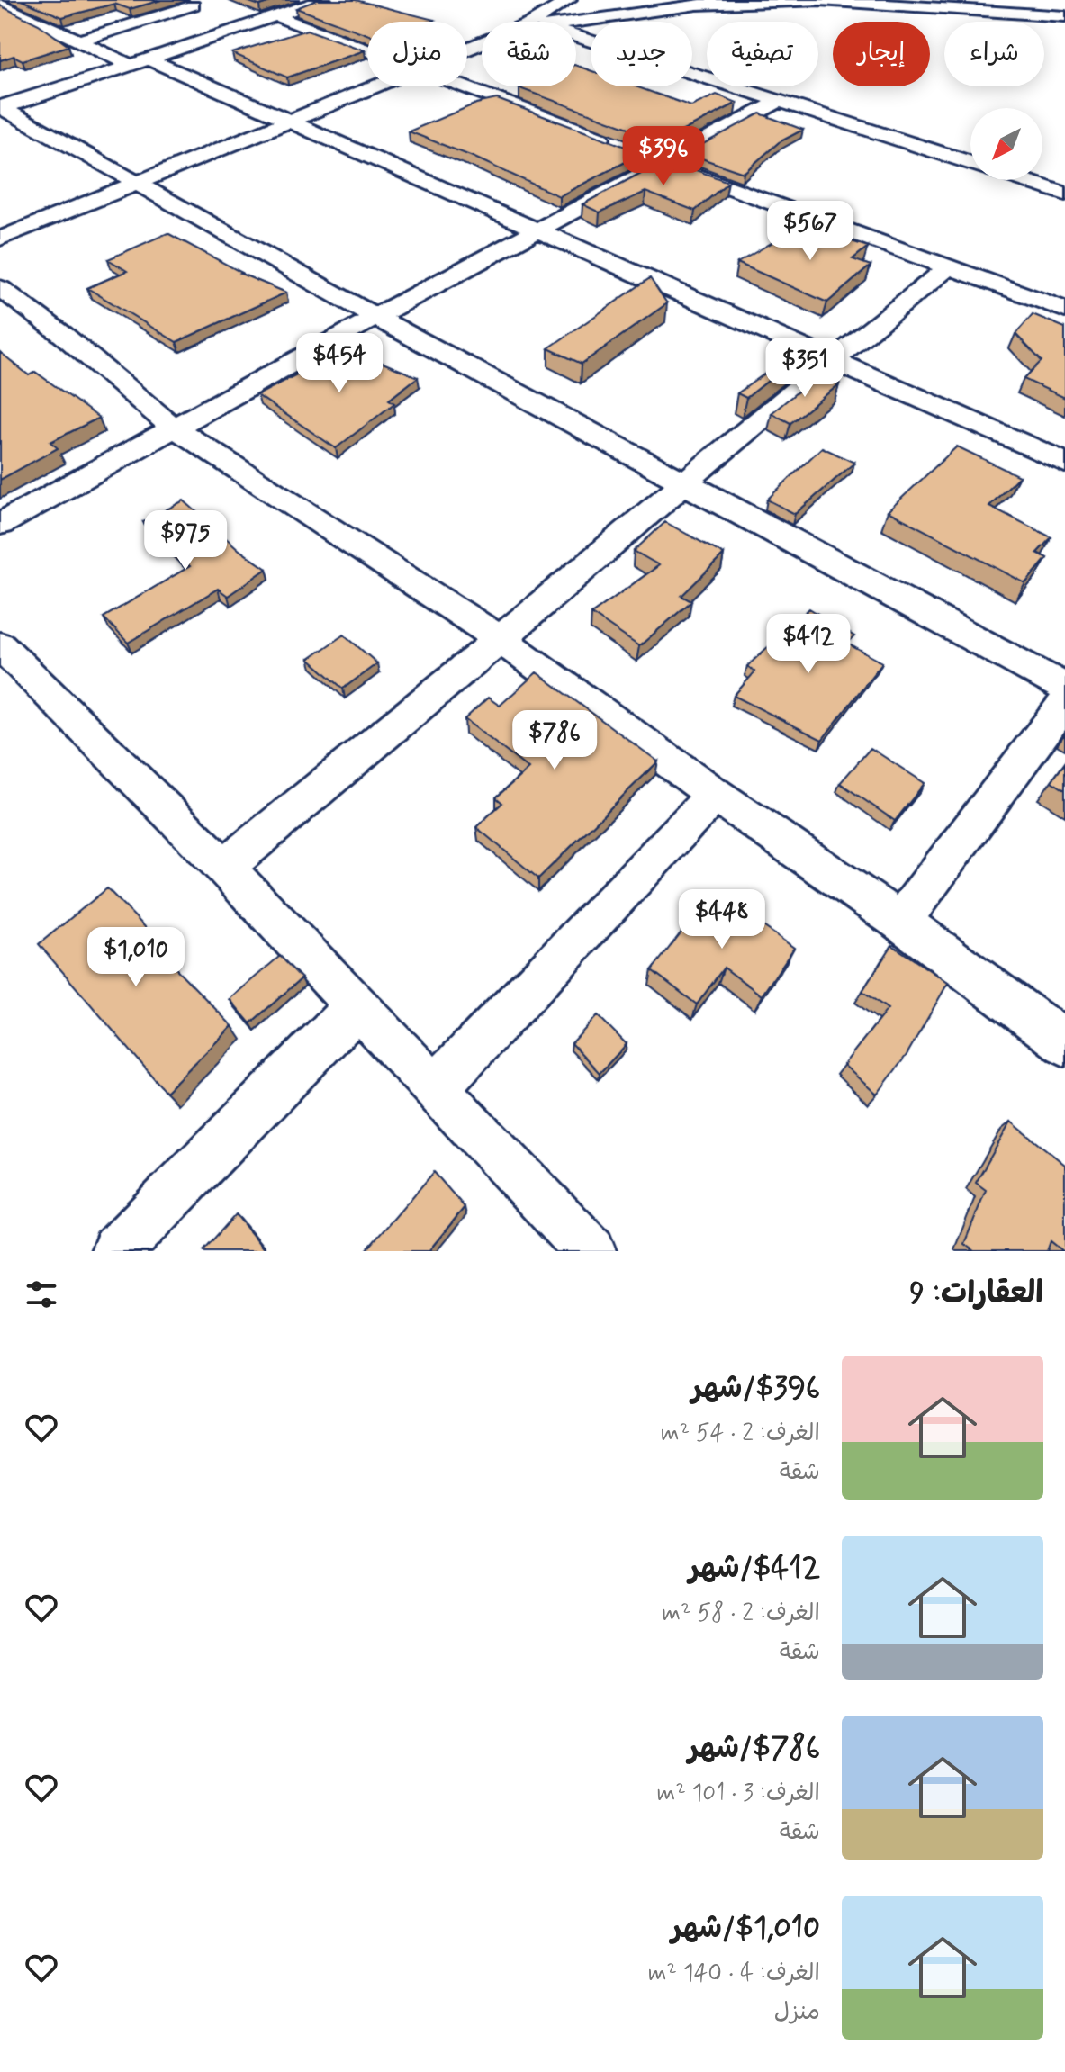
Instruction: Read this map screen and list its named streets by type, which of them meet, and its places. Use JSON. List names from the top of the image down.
{
  "north": "bottom left",
  "page": {
    "chip": [
      "شراء",
      "إيجار",
      "تصفية",
      "جديد",
      "شقة",
      "منزل"
    ],
    "price": [
      "$396",
      "$567",
      "$454",
      "$351",
      "$975",
      "$412",
      "$786",
      "$448",
      "$1,010"
    ],
    "heading": "العقارات: 9",
    "list": [
      {
        "name": "$396/شهر",
        "note": "الغرف: 2 · 54 m² · شقة"
      },
      {
        "name": "$412/شهر",
        "note": "الغرف: 2 · 58 m² · شقة"
      },
      {
        "name": "$786/شهر",
        "note": "الغرف: 3 · 101 m² · شقة"
      },
      {
        "name": "$1,010/شهر",
        "note": "الغرف: 4 · 140 m² · منزل"
      }
    ]
  }
}
